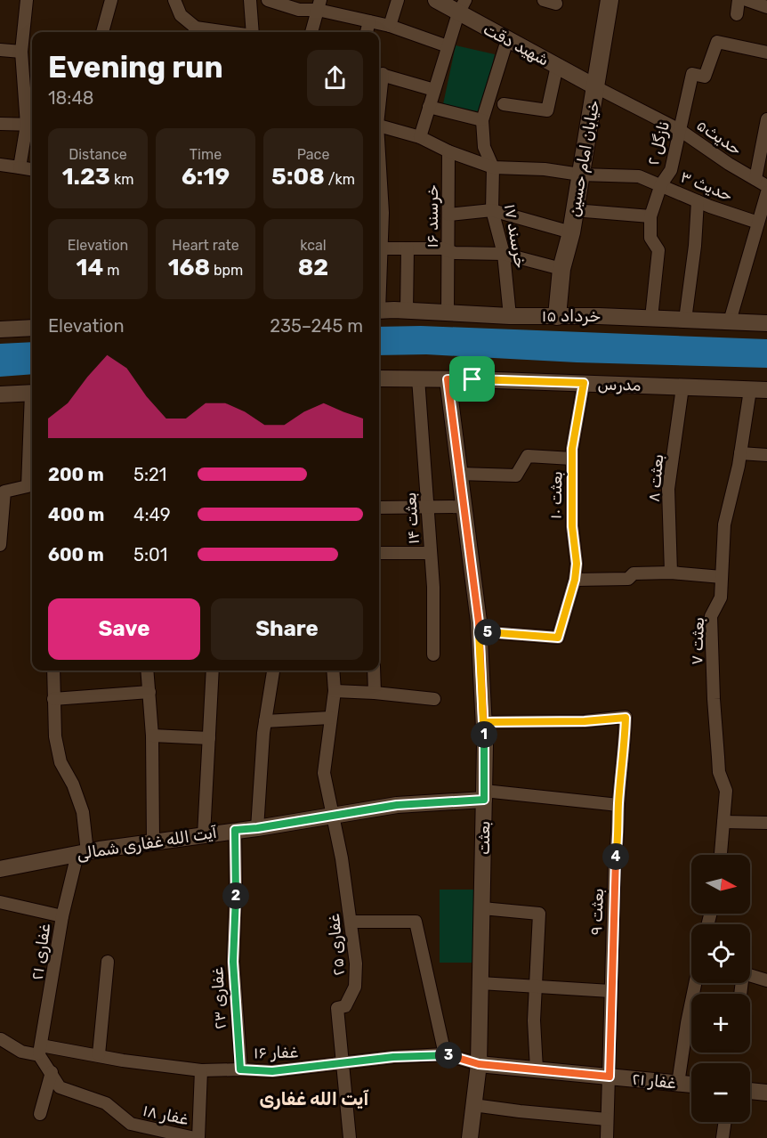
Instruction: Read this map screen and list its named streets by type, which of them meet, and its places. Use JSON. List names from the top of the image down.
{
  "streets": {
    "main road": ["خیابان امام حسین"],
    "street": [
      "شهید دقت",
      "حدیث۵",
      "نازگل ۲",
      "حدیث ۳",
      "خرسند ۱۶",
      "خرسند ۱۷",
      "۱۵ خرداد",
      "مدرس",
      "بعثت ۸",
      "بعثت ۱۰",
      "بعثت ۱۴",
      "بعثت ۷",
      "بعثت",
      "آیت الله غفاری شمالی",
      "بعثت ۹",
      "غفاری ۲۵",
      "غفاری ۲۱",
      "غفاری ۲۳",
      "غفار ۱۶",
      "غفار ۲۱",
      "غفار ۱۸"
    ]
  },
  "crossings": [
    ["شهید دقت", "حدیث۵"],
    ["شهید دقت", "خیابان امام حسین"],
    ["شهید دقت", "خرسند ۱۷"],
    ["حدیث۵", "نازگل ۲"],
    ["حدیث۵", "خیابان امام حسین"],
    ["نازگل ۲", "حدیث ۳"],
    ["نازگل ۲", "۱۵ خرداد"],
    ["خیابان امام حسین", "حدیث ۳"],
    ["خیابان امام حسین", "۱۵ خرداد"],
    ["حدیث ۳", "خرسند ۱۶"],
    ["حدیث ۳", "خرسند ۱۷"],
    ["خرسند ۱۶", "۱۵ خرداد"],
    ["خرسند ۱۷", "۱۵ خرداد"],
    ["مدرس", "بعثت ۸"],
    ["مدرس", "بعثت ۱۰"],
    ["مدرس", "بعثت ۱۴"],
    ["مدرس", "بعثت ۷"],
    ["مدرس", "بعثت"],
    ["بعثت ۱۰", "بعثت"],
    ["بعثت", "آیت الله غفاری شمالی"],
    ["بعثت", "بعثت ۹"],
    ["بعثت", "غفار ۱۶"],
    ["بعثت", "غفار ۲۱"],
    ["آیت الله غفاری شمالی", "غفاری ۲۵"],
    ["آیت الله غفاری شمالی", "غفاری ۲۱"],
    ["آیت الله غفاری شمالی", "غفاری ۲۳"],
    ["بعثت ۹", "غفار ۲۱"],
    ["غفاری ۲۵", "غفار ۱۶"],
    ["غفاری ۲۱", "غفار ۱۶"],
    ["غفاری ۲۱", "غفار ۱۸"],
    ["غفاری ۲۳", "غفار ۱۶"],
    ["غفار ۱۶", "غفار ۲۱"],
    ["غفار ۱۶", "غفار ۱۸"]
  ],
  "districts": ["آیت الله غفاری"],
  "north": "right",
  "page": {
    "heading": ["Evening run", "18:48"],
    "stats": [
      ["Distance", "1.23 km"],
      ["Time", "6:19"],
      ["Pace", "5:08 /km"],
      ["Elevation", "14 m"],
      ["Heart rate", "168 bpm"],
      ["kcal", "82"]
    ],
    "chart": ["Elevation", "235–245 m"],
    "list": [
      {
        "name": "200 m",
        "note": "5:21"
      },
      {
        "name": "400 m",
        "note": "4:49"
      },
      {
        "name": "600 m",
        "note": "5:01"
      }
    ],
    "buttons": ["Save", "Share"],
    "pins": [
      "5",
      "1",
      "4",
      "2",
      "3"
    ],
    "map_buttons": ["+", "−"]
  }
}
